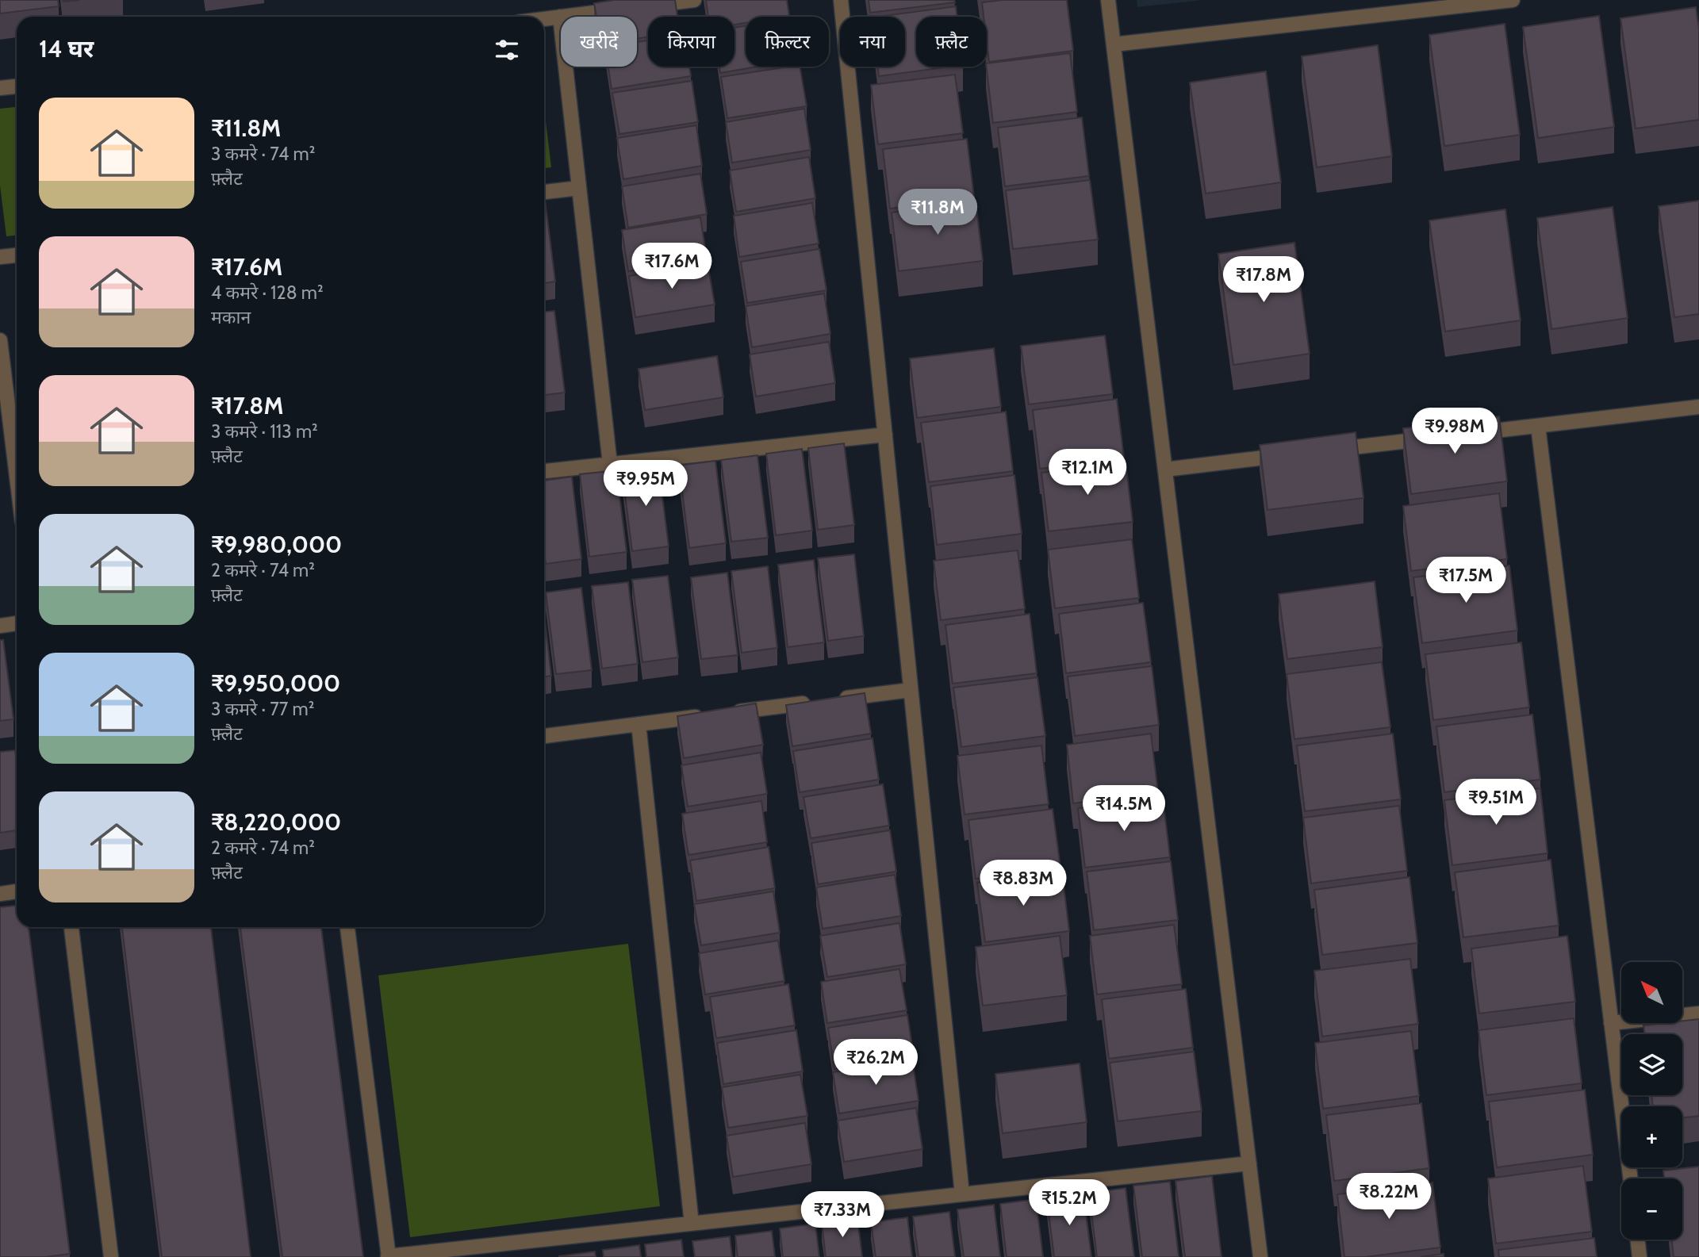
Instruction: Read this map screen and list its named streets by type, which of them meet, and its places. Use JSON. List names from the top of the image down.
{
  "north": "top left",
  "page": {
    "chip": [
      "खरीदें",
      "किराया",
      "फ़िल्टर",
      "नया",
      "फ़्लैट"
    ],
    "heading": "14 घर",
    "list": [
      {
        "name": "₹11.8M",
        "note": "3 कमरे · 74 m² · फ़्लैट"
      },
      {
        "name": "₹17.6M",
        "note": "4 कमरे · 128 m² · मकान"
      },
      {
        "name": "₹17.8M",
        "note": "3 कमरे · 113 m² · फ़्लैट"
      },
      {
        "name": "₹9,980,000",
        "note": "2 कमरे · 74 m² · फ़्लैट"
      },
      {
        "name": "₹9,950,000",
        "note": "3 कमरे · 77 m² · फ़्लैट"
      },
      {
        "name": "₹8,220,000",
        "note": "2 कमरे · 74 m² · फ़्लैट"
      }
    ],
    "price": [
      "₹11.8M",
      "₹17.6M",
      "₹17.8M",
      "₹9.98M",
      "₹12.1M",
      "₹9.95M",
      "₹17.5M",
      "₹9.51M",
      "₹14.5M",
      "₹8.83M",
      "₹26.2M",
      "₹8.22M",
      "₹15.2M",
      "₹7.33M"
    ],
    "map_buttons": ["+", "−"]
  }
}
